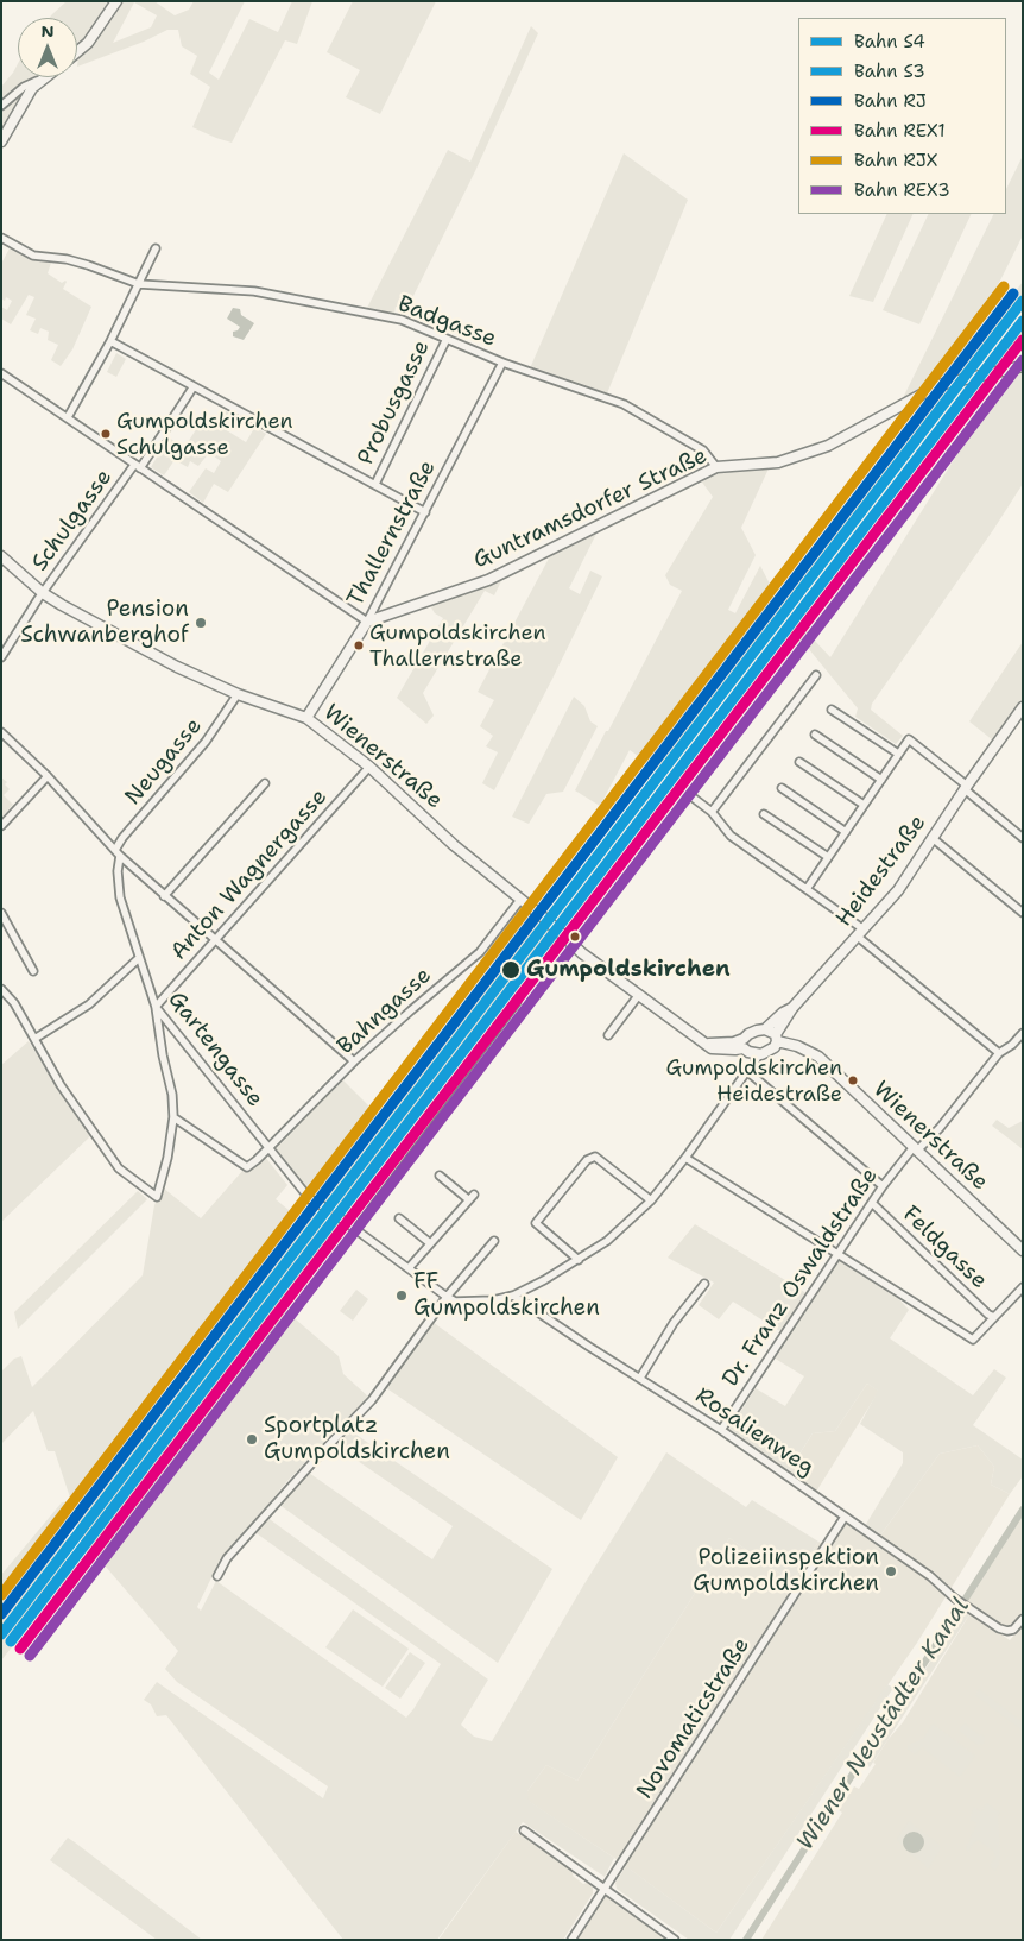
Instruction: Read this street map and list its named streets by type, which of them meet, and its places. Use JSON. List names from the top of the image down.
{
  "streets": {
    "street": [
      "Badgasse",
      "Probusgasse",
      "Guntramsdorfer Straße",
      "Schulgasse",
      "Thallernstraße",
      "Wienerstraße",
      "Neugasse",
      "Heidestraße",
      "Anton Wagnergasse",
      "Bahngasse",
      "Gartengasse",
      "Feldgasse",
      "Dr. Franz Oswaldstraße",
      "Rosalienweg",
      "Novomaticstraße"
    ]
  },
  "crossings": [
    ["Badgasse", "Probusgasse"],
    ["Badgasse", "Guntramsdorfer Straße"],
    ["Badgasse", "Thallernstraße"],
    ["Guntramsdorfer Straße", "Thallernstraße"],
    ["Schulgasse", "Wienerstraße"],
    ["Thallernstraße", "Wienerstraße"],
    ["Wienerstraße", "Neugasse"],
    ["Wienerstraße", "Heidestraße"],
    ["Wienerstraße", "Anton Wagnergasse"],
    ["Wienerstraße", "Bahngasse"],
    ["Wienerstraße", "Dr. Franz Oswaldstraße"],
    ["Neugasse", "Gartengasse"],
    ["Anton Wagnergasse", "Gartengasse"],
    ["Bahngasse", "Gartengasse"],
    ["Feldgasse", "Dr. Franz Oswaldstraße"],
    ["Dr. Franz Oswaldstraße", "Rosalienweg"],
    ["Rosalienweg", "Novomaticstraße"]
  ],
  "water": ["Wiener Neustädter Kanal"],
  "places": [
    "Gumpoldskirchen Schulgasse",
    "Pension Schwanberghof",
    "Gumpoldskirchen Thallernstraße",
    "Gumpoldskirchen",
    "Gumpoldskirchen Heidestraße",
    "FF Gumpoldskirchen",
    "Sportplatz Gumpoldskirchen",
    "Polizeiinspektion Gumpoldskirchen"
  ],
  "lines": [
    "rail line RJX",
    "rail line RJ",
    "rail line S4",
    "rail line S3",
    "rail line REX1",
    "rail line REX3"
  ],
  "legend": [
    "Bahn S4",
    "Bahn S3",
    "Bahn RJ",
    "Bahn REX1",
    "Bahn RJX",
    "Bahn REX3"
  ],
  "north": "top"
}
